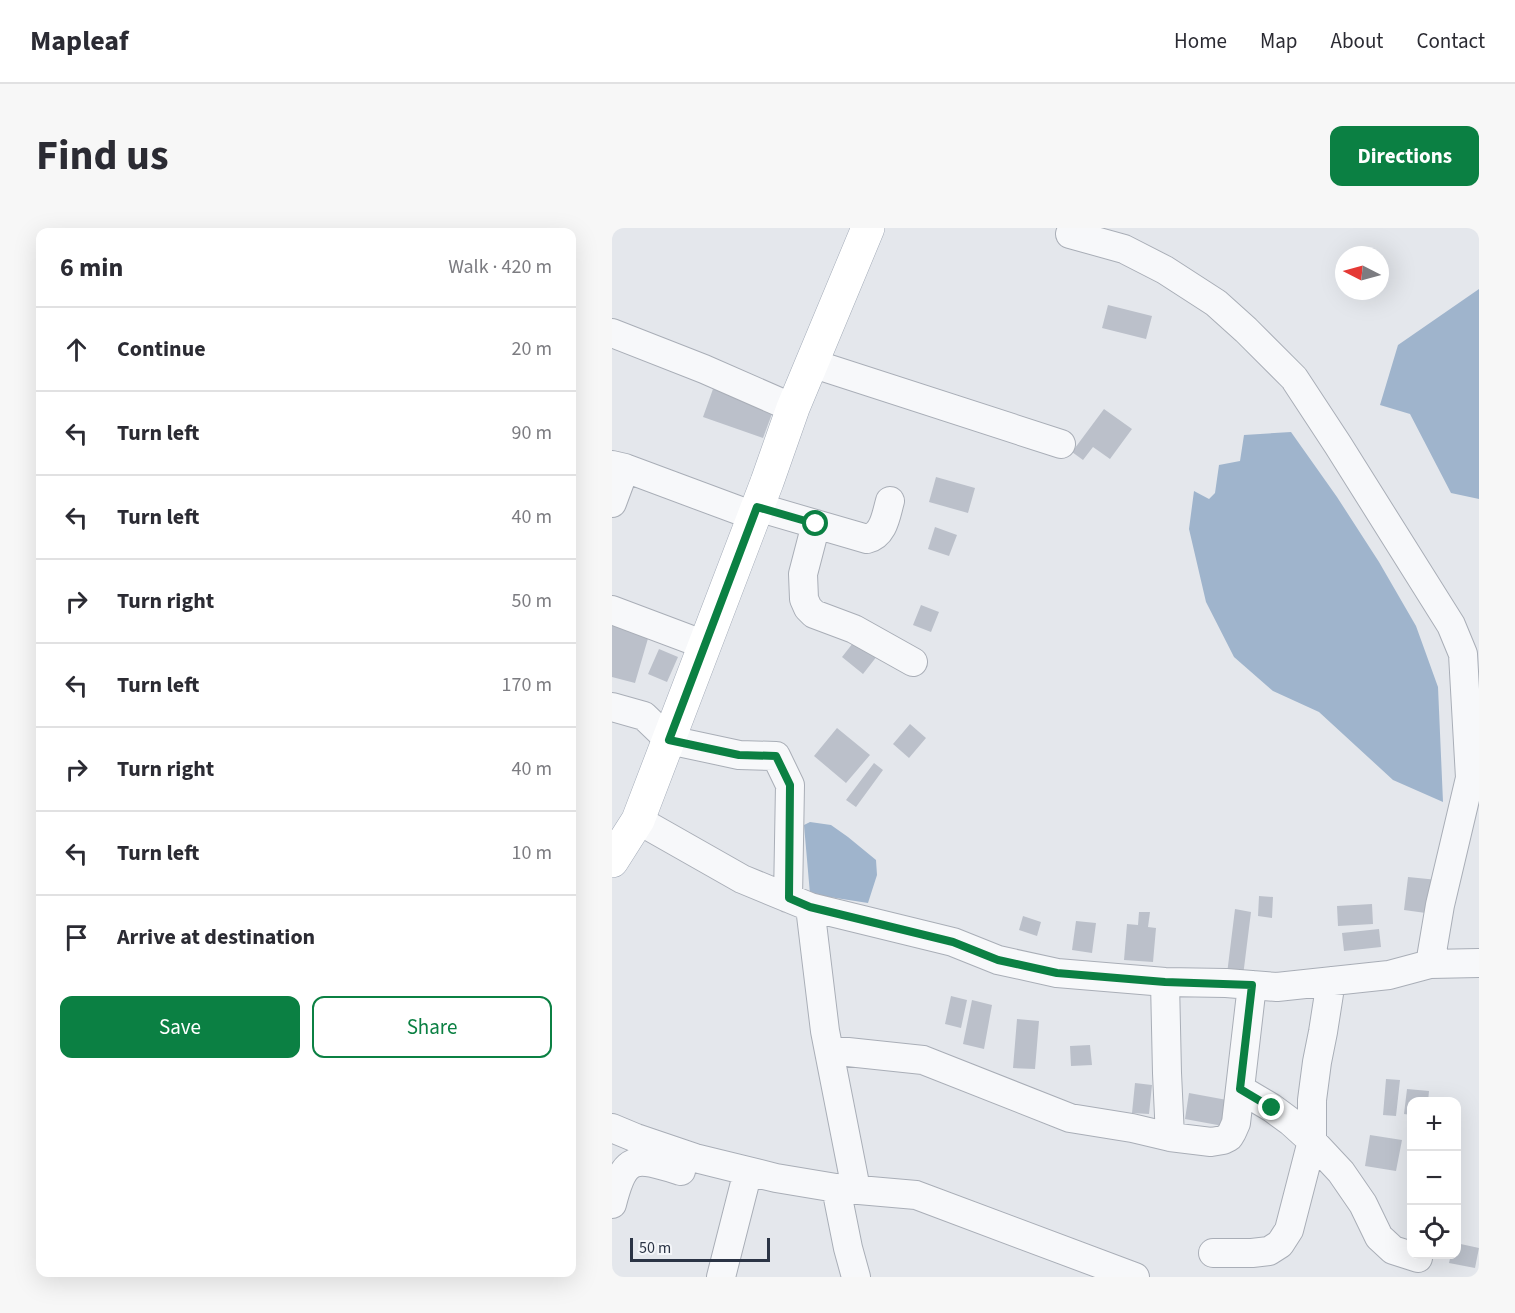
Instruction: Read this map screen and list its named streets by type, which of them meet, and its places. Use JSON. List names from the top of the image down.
{
  "scale_bar": "50 m",
  "north": "left",
  "page": {
    "header": "Mapleaf",
    "nav": [
      "Home",
      "Map",
      "About",
      "Contact"
    ],
    "title": "Find us",
    "buttons": [
      "Directions",
      ["Save", "Share"]
    ],
    "heading": ["6 min", "Walk · 420 m"],
    "list": [
      ["Continue", "20 m"],
      ["Turn left", "90 m"],
      ["Turn left", "40 m"],
      ["Turn right", "50 m"],
      ["Turn left", "170 m"],
      ["Turn right", "40 m"],
      ["Turn left", "10 m"],
      "Arrive at destination"
    ],
    "map_buttons": ["+", "−"],
    "scale": "50 m"
  }
}
